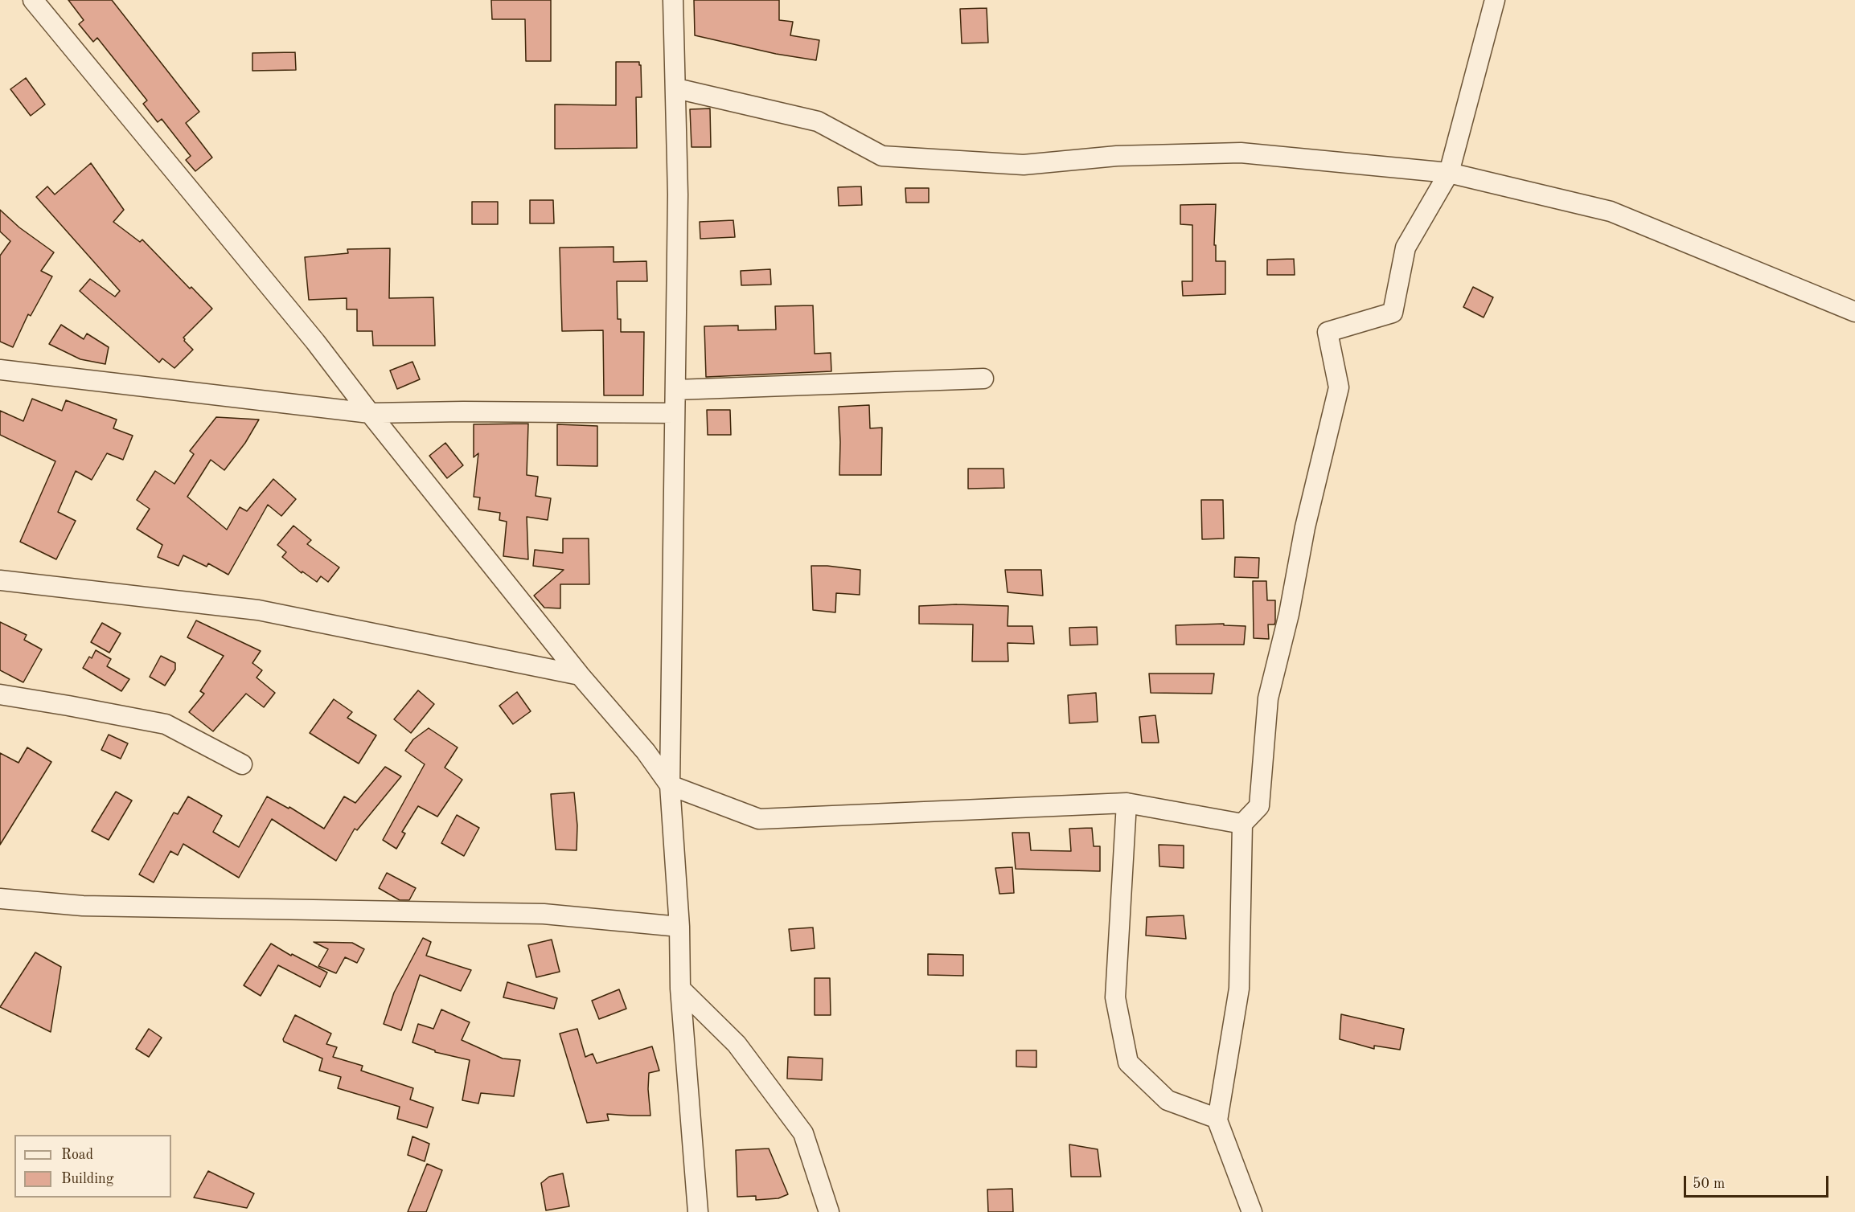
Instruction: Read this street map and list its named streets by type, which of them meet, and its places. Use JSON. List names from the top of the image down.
{
  "legend": ["Road", "Building"],
  "scale_bar": "50 m"
}
